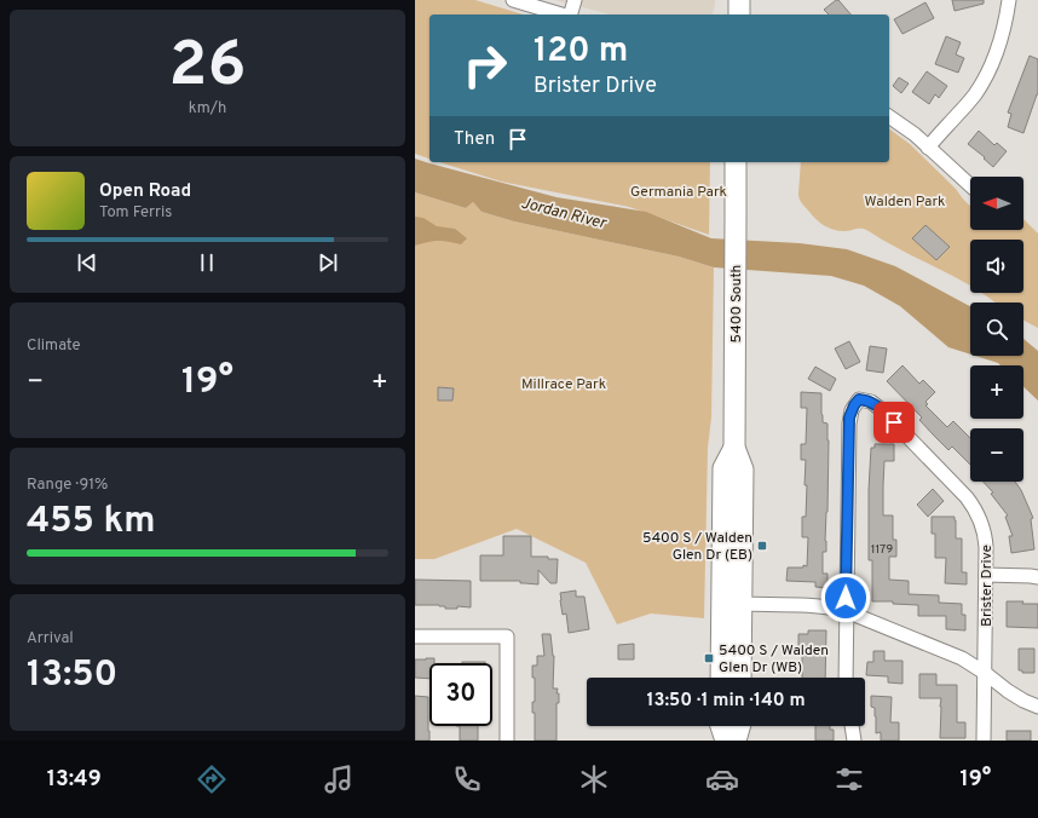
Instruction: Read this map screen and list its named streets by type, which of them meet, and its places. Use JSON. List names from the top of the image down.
{
  "streets": {
    "main road": ["5400 South"],
    "street": ["Brister Drive"]
  },
  "water": ["Jordan River"],
  "parks": ["Germania Park", "Walden Park", "Millrace Park"],
  "places": {
    "transit": ["5400 S / Walden Glen Dr (EB)", "5400 S / Walden Glen Dr (WB)"]
  },
  "house_numbers": ["1179"],
  "north": "left",
  "page": {
    "tile": [
      ["26", "km/h"],
      "Climate",
      ["Range · 91%", "455 km"],
      ["Arrival", "13:50"]
    ],
    "turn": ["120 m", "Brister Drive"],
    "then": "Then",
    "song": ["Open Road", "Tom Ferris"],
    "map_buttons": ["+", "−"],
    "heat": ["−", "19°", "+"],
    "limit": "30",
    "trip": "13:50 · 1 min · 140 m",
    "tabs": ["13:49", "19°"]
  }
}
